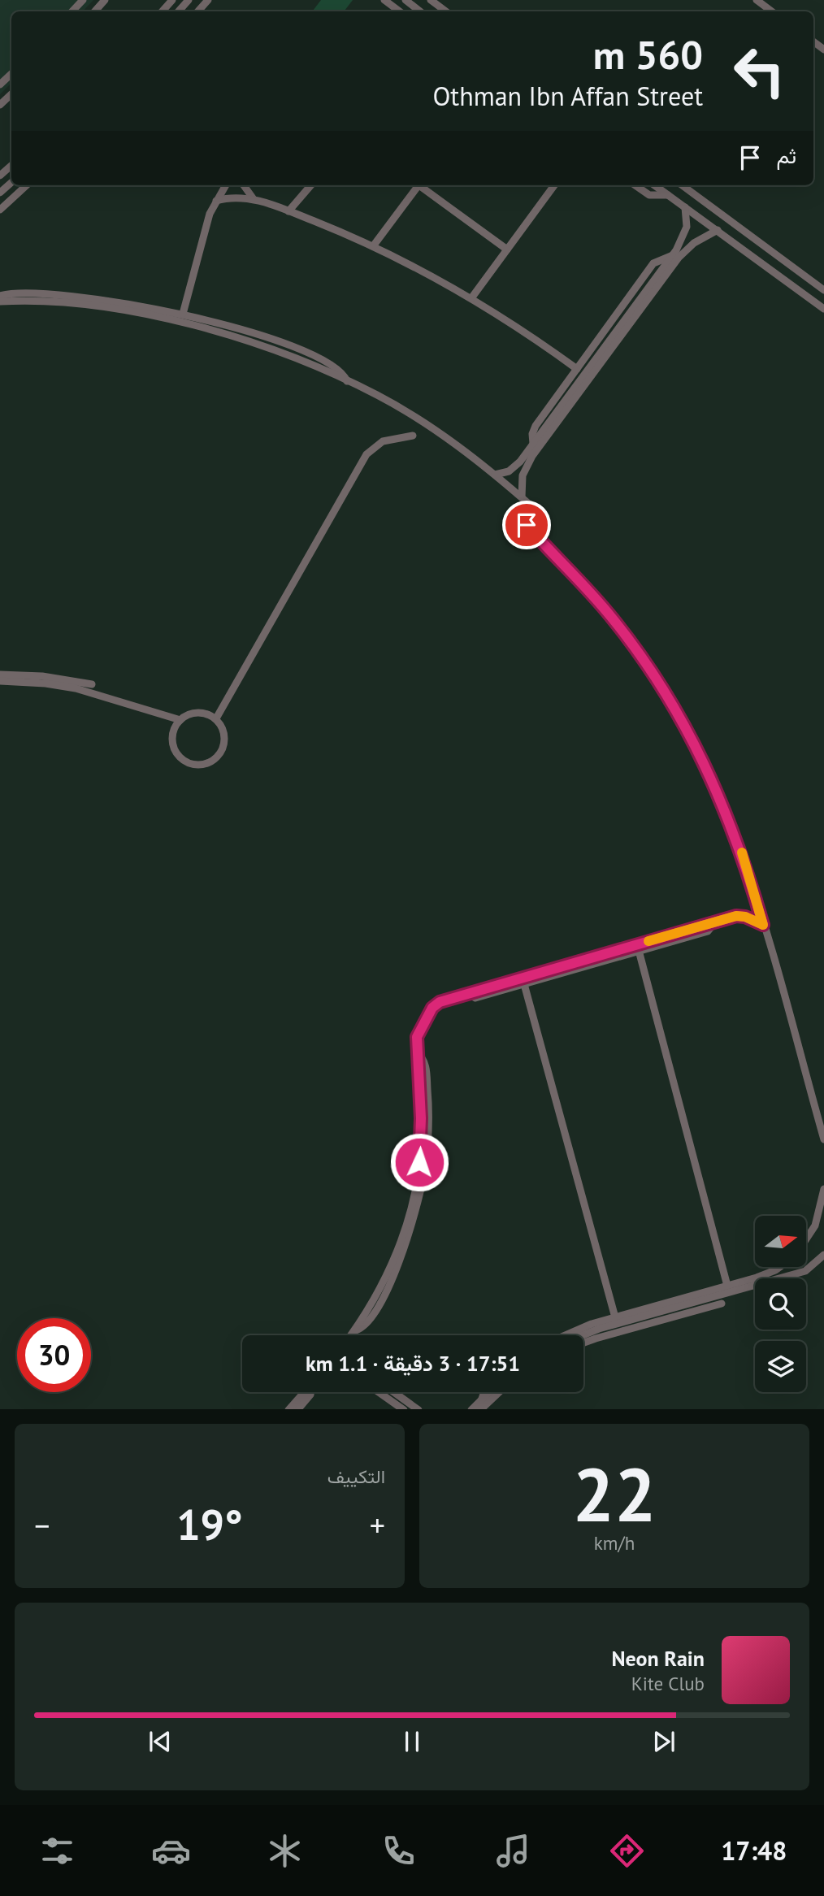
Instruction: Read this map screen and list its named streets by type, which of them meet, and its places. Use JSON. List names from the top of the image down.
{
  "north": "right",
  "page": {
    "turn": ["560 m", "Othman Ibn Affan Street"],
    "then": "ثم",
    "limit": "30",
    "trip": "17:51 · 3 دقيقة · 1.1 km",
    "tile": [
      ["22", "km/h"],
      "التكييف"
    ],
    "heat": ["−", "19°", "+"],
    "song": ["Neon Rain", "Kite Club"],
    "tabs": "17:48"
  }
}
